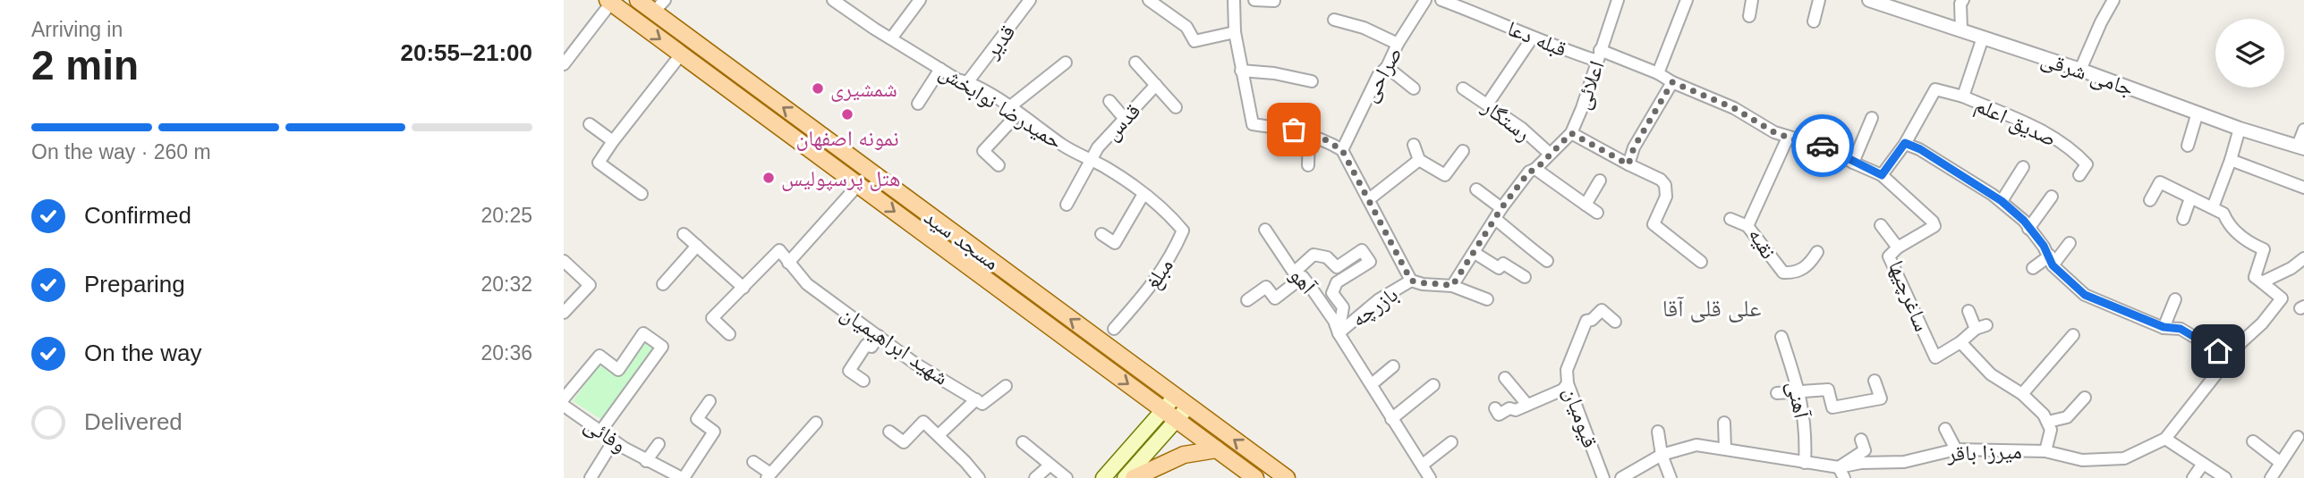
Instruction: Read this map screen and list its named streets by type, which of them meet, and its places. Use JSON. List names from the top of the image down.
{
  "streets": {
    "main road": ["مسجد سید"],
    "street": [
      "قبله دعا",
      "قدیر",
      "جامی شرقی",
      "صراحی",
      "اعلائی",
      "حمیدرضا نوابخش",
      "رستگار",
      "قدس",
      "صدیق اعلم",
      "نقیه",
      "مبلغ",
      "آهو",
      "ساغرچیها",
      "بازرچه",
      "شهید ابراهیمیان",
      "آهنی",
      "قیومیان",
      "وفائی",
      "میرزا باقر"
    ]
  },
  "crossings": [
    ["قبله دعا", "اعلائی"],
    ["قبله دعا", "صدیق اعلم"],
    ["قبله دعا", "نقیه"],
    ["قبله دعا", "ساغرچیها"],
    ["قدیر", "حمیدرضا نوابخش"],
    ["جامی شرقی", "صدیق اعلم"],
    ["اعلائی", "رستگار"],
    ["حمیدرضا نوابخش", "قدس"],
    ["حمیدرضا نوابخش", "مبلغ"],
    ["آهو", "بازرچه"],
    ["آهنی", "میرزا باقر"]
  ],
  "districts": ["علی قلی آقا"],
  "places": ["شمشیری", "نمونه اصفهان", "هتل پرسپولیس"],
  "page": {
    "heading": ["2 min", "Arriving in", "20:55–21:00"],
    "bar": "On the way · 260 m",
    "list": [
      ["Confirmed", "20:25"],
      ["Preparing", "20:32"],
      ["On the way", "20:36"],
      "Delivered"
    ]
  }
}
